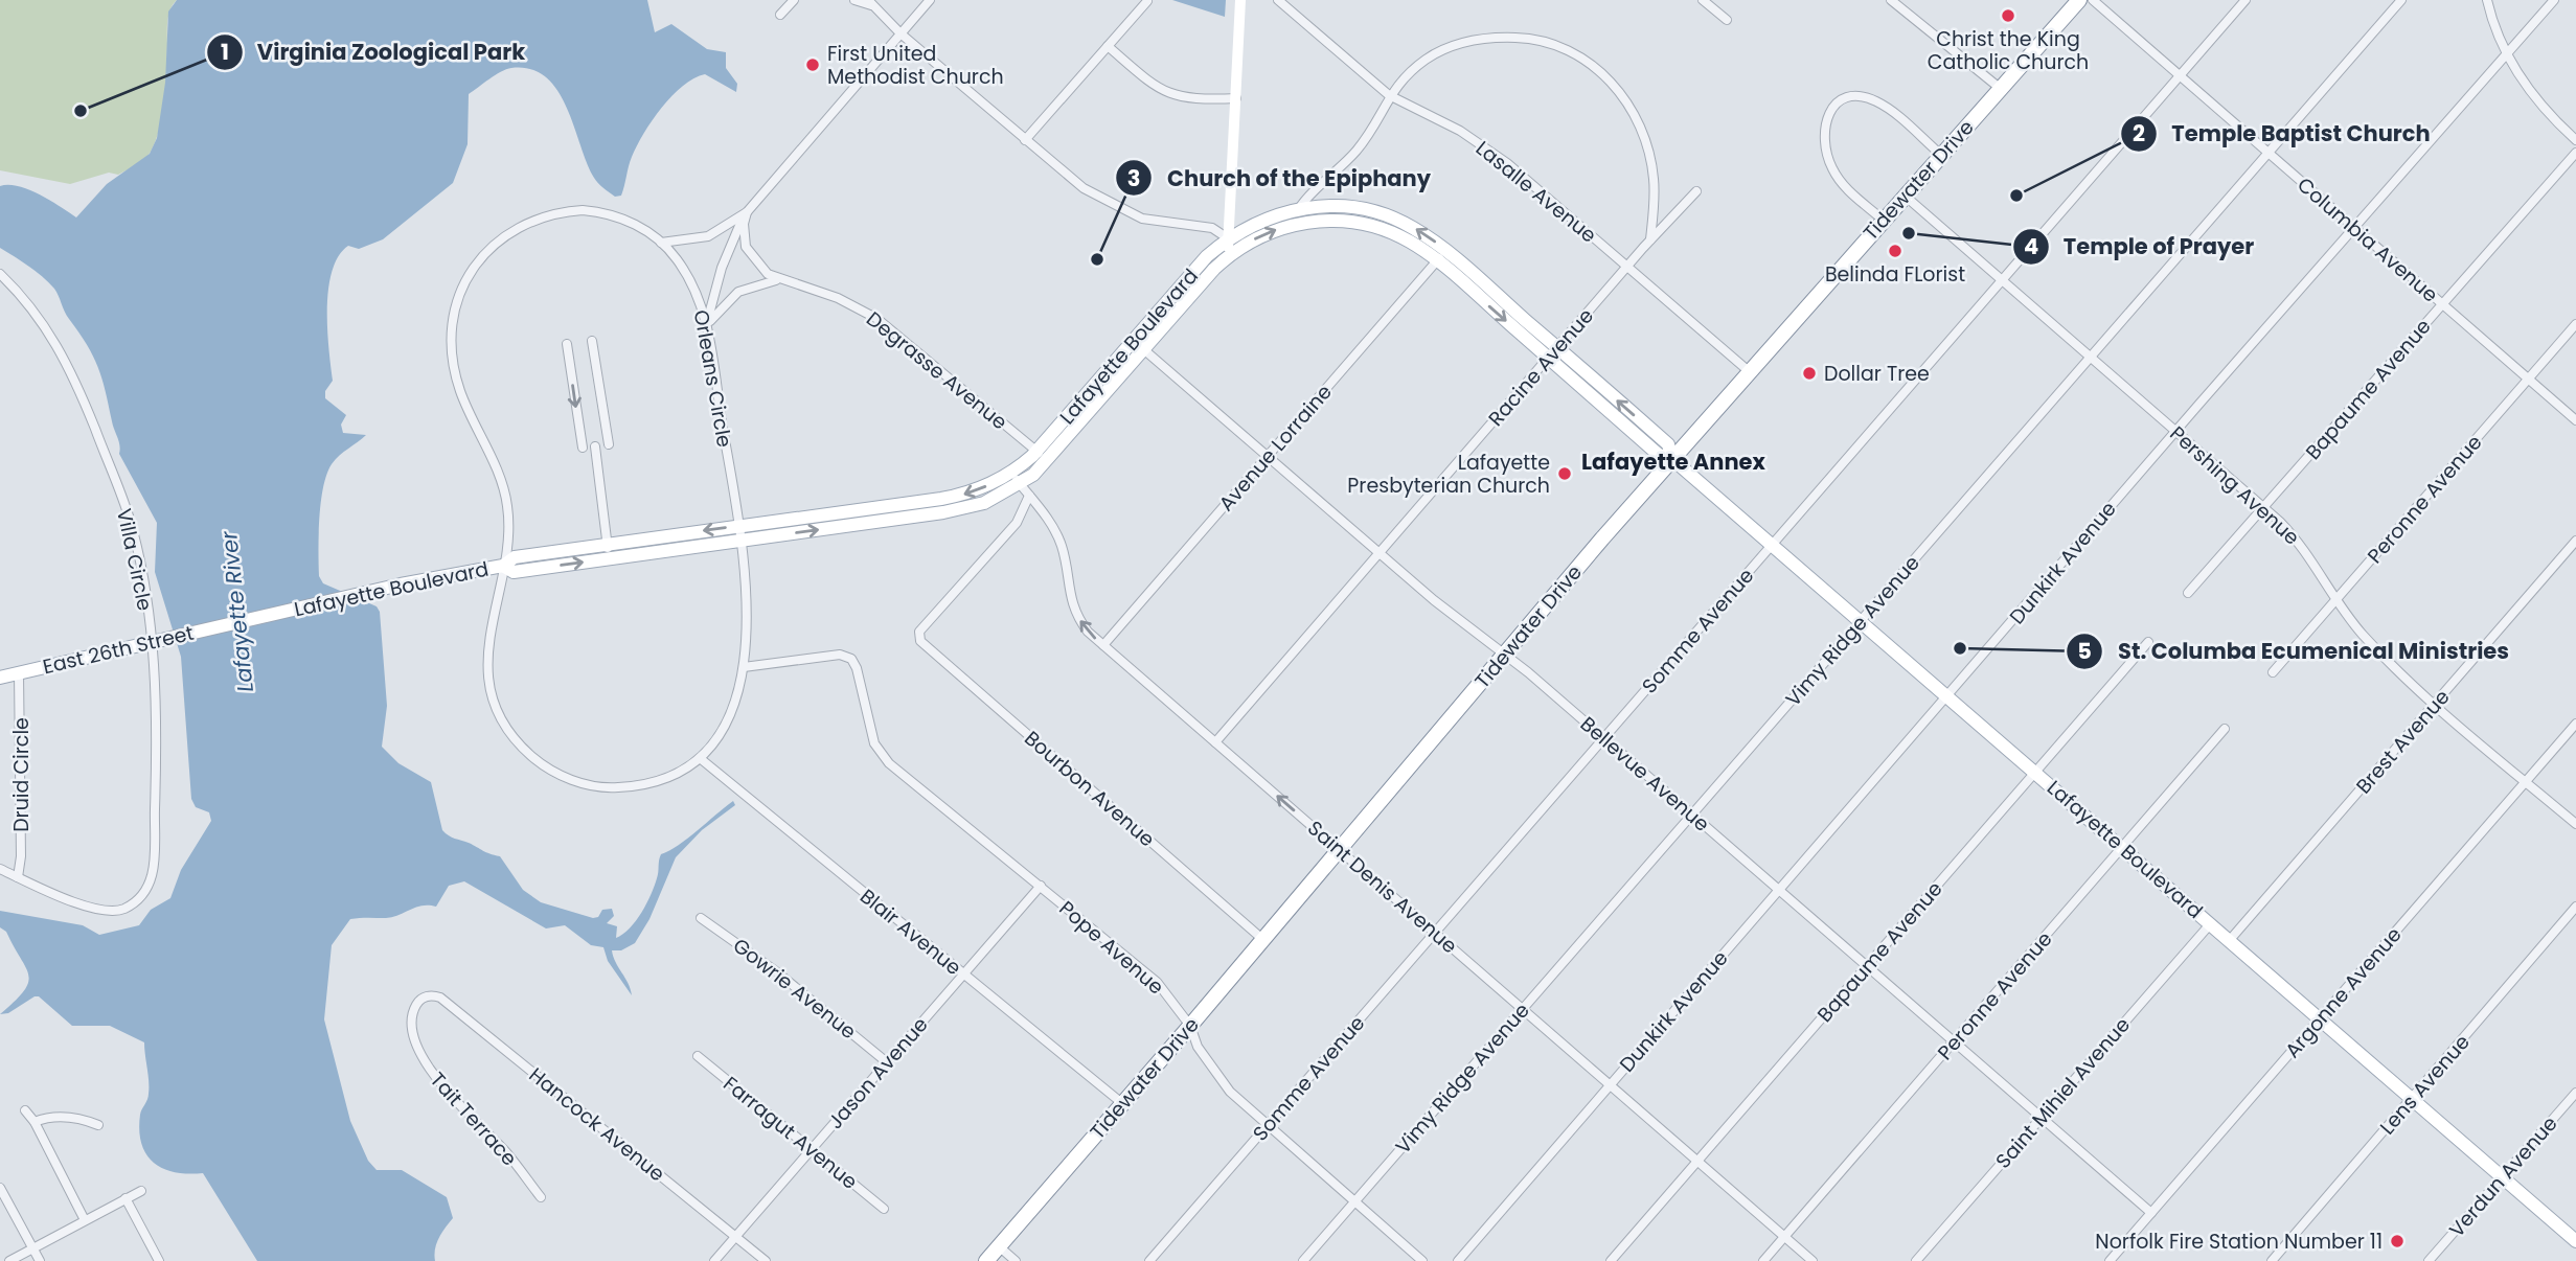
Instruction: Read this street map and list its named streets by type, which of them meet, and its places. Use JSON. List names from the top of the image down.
{
  "streets": {
    "highway": ["Tidewater Drive"],
    "main road": ["Lafayette Boulevard", "East 26th Street"],
    "street": [
      "Lasalle Avenue",
      "Columbia Avenue",
      "Racine Avenue",
      "Degrasse Avenue",
      "Orleans Circle",
      "Bapaume Avenue",
      "Avenue Lorraine",
      "Pershing Avenue",
      "Peronne Avenue",
      "Villa Circle",
      "Dunkirk Avenue",
      "Somme Avenue",
      "Vimy Ridge Avenue",
      "Brest Avenue",
      "Bellevue Avenue",
      "Druid Circle",
      "Bourbon Avenue",
      "Saint Denis Avenue",
      "Blair Avenue",
      "Pope Avenue",
      "Gowrie Avenue",
      "Argonne Avenue",
      "Jason Avenue",
      "Lens Avenue",
      "Saint Mihiel Avenue",
      "Tait Terrace",
      "Hancock Avenue",
      "Farragut Avenue",
      "Verdun Avenue"
    ]
  },
  "crossings": [
    ["Tidewater Drive", "Lasalle Avenue"],
    ["Tidewater Drive", "Lafayette Boulevard"],
    ["Tidewater Drive", "Pershing Avenue"],
    ["Tidewater Drive", "Bellevue Avenue"],
    ["Tidewater Drive", "Bourbon Avenue"],
    ["Tidewater Drive", "Saint Denis Avenue"],
    ["Tidewater Drive", "Blair Avenue"],
    ["Tidewater Drive", "Pope Avenue"],
    ["Lasalle Avenue", "Racine Avenue"],
    ["Columbia Avenue", "Bapaume Avenue"],
    ["Columbia Avenue", "Peronne Avenue"],
    ["Columbia Avenue", "Dunkirk Avenue"],
    ["Columbia Avenue", "Somme Avenue"],
    ["Columbia Avenue", "Vimy Ridge Avenue"],
    ["Lafayette Boulevard", "Racine Avenue"],
    ["Lafayette Boulevard", "Degrasse Avenue"],
    ["Lafayette Boulevard", "Orleans Circle"],
    ["Lafayette Boulevard", "Bapaume Avenue"],
    ["Lafayette Boulevard", "Avenue Lorraine"],
    ["Lafayette Boulevard", "Peronne Avenue"],
    ["Lafayette Boulevard", "Dunkirk Avenue"],
    ["Lafayette Boulevard", "Somme Avenue"],
    ["Lafayette Boulevard", "Vimy Ridge Avenue"],
    ["Lafayette Boulevard", "East 26th Street"],
    ["Lafayette Boulevard", "Brest Avenue"],
    ["Lafayette Boulevard", "Bellevue Avenue"],
    ["Lafayette Boulevard", "Saint Denis Avenue"],
    ["Lafayette Boulevard", "Argonne Avenue"],
    ["Lafayette Boulevard", "Lens Avenue"],
    ["Lafayette Boulevard", "Saint Mihiel Avenue"],
    ["Lafayette Boulevard", "Verdun Avenue"],
    ["Racine Avenue", "Bellevue Avenue"],
    ["Racine Avenue", "Saint Denis Avenue"],
    ["Orleans Circle", "Blair Avenue"],
    ["Orleans Circle", "Pope Avenue"],
    ["Bapaume Avenue", "Pershing Avenue"],
    ["Bapaume Avenue", "Bellevue Avenue"],
    ["Bapaume Avenue", "Saint Denis Avenue"],
    ["Avenue Lorraine", "Bellevue Avenue"],
    ["Avenue Lorraine", "Saint Denis Avenue"],
    ["Pershing Avenue", "Peronne Avenue"],
    ["Pershing Avenue", "Dunkirk Avenue"],
    ["Pershing Avenue", "Somme Avenue"],
    ["Pershing Avenue", "Vimy Ridge Avenue"],
    ["Pershing Avenue", "Brest Avenue"],
    ["Pershing Avenue", "Argonne Avenue"],
    ["Peronne Avenue", "Bellevue Avenue"],
    ["Peronne Avenue", "Saint Denis Avenue"],
    ["Villa Circle", "East 26th Street"],
    ["Villa Circle", "Druid Circle"],
    ["Dunkirk Avenue", "Bellevue Avenue"],
    ["Dunkirk Avenue", "Saint Denis Avenue"],
    ["Somme Avenue", "Bellevue Avenue"],
    ["Somme Avenue", "Saint Denis Avenue"],
    ["Somme Avenue", "Pope Avenue"],
    ["Vimy Ridge Avenue", "Bellevue Avenue"],
    ["Vimy Ridge Avenue", "Saint Denis Avenue"],
    ["Vimy Ridge Avenue", "Pope Avenue"],
    ["East 26th Street", "Druid Circle"],
    ["Bellevue Avenue", "Argonne Avenue"],
    ["Bellevue Avenue", "Saint Mihiel Avenue"],
    ["Bourbon Avenue", "Saint Denis Avenue"],
    ["Blair Avenue", "Jason Avenue"],
    ["Pope Avenue", "Jason Avenue"],
    ["Gowrie Avenue", "Jason Avenue"],
    ["Jason Avenue", "Hancock Avenue"],
    ["Jason Avenue", "Farragut Avenue"],
    ["Tait Terrace", "Hancock Avenue"]
  ],
  "districts": ["Lafayette Annex"],
  "water": ["Lafayette River"],
  "places": [
    "Christ the King Catholic Church",
    "First United Methodist Church",
    "Virginia Zoological Park",
    "Temple Baptist Church",
    "Temple of Prayer",
    "Belinda FLorist",
    "Church of the Epiphany",
    "Dollar Tree",
    "Lafayette Presbyterian Church",
    "St. Columba Ecumenical Ministries",
    "Norfolk Fire Station Number 11"
  ]
}
